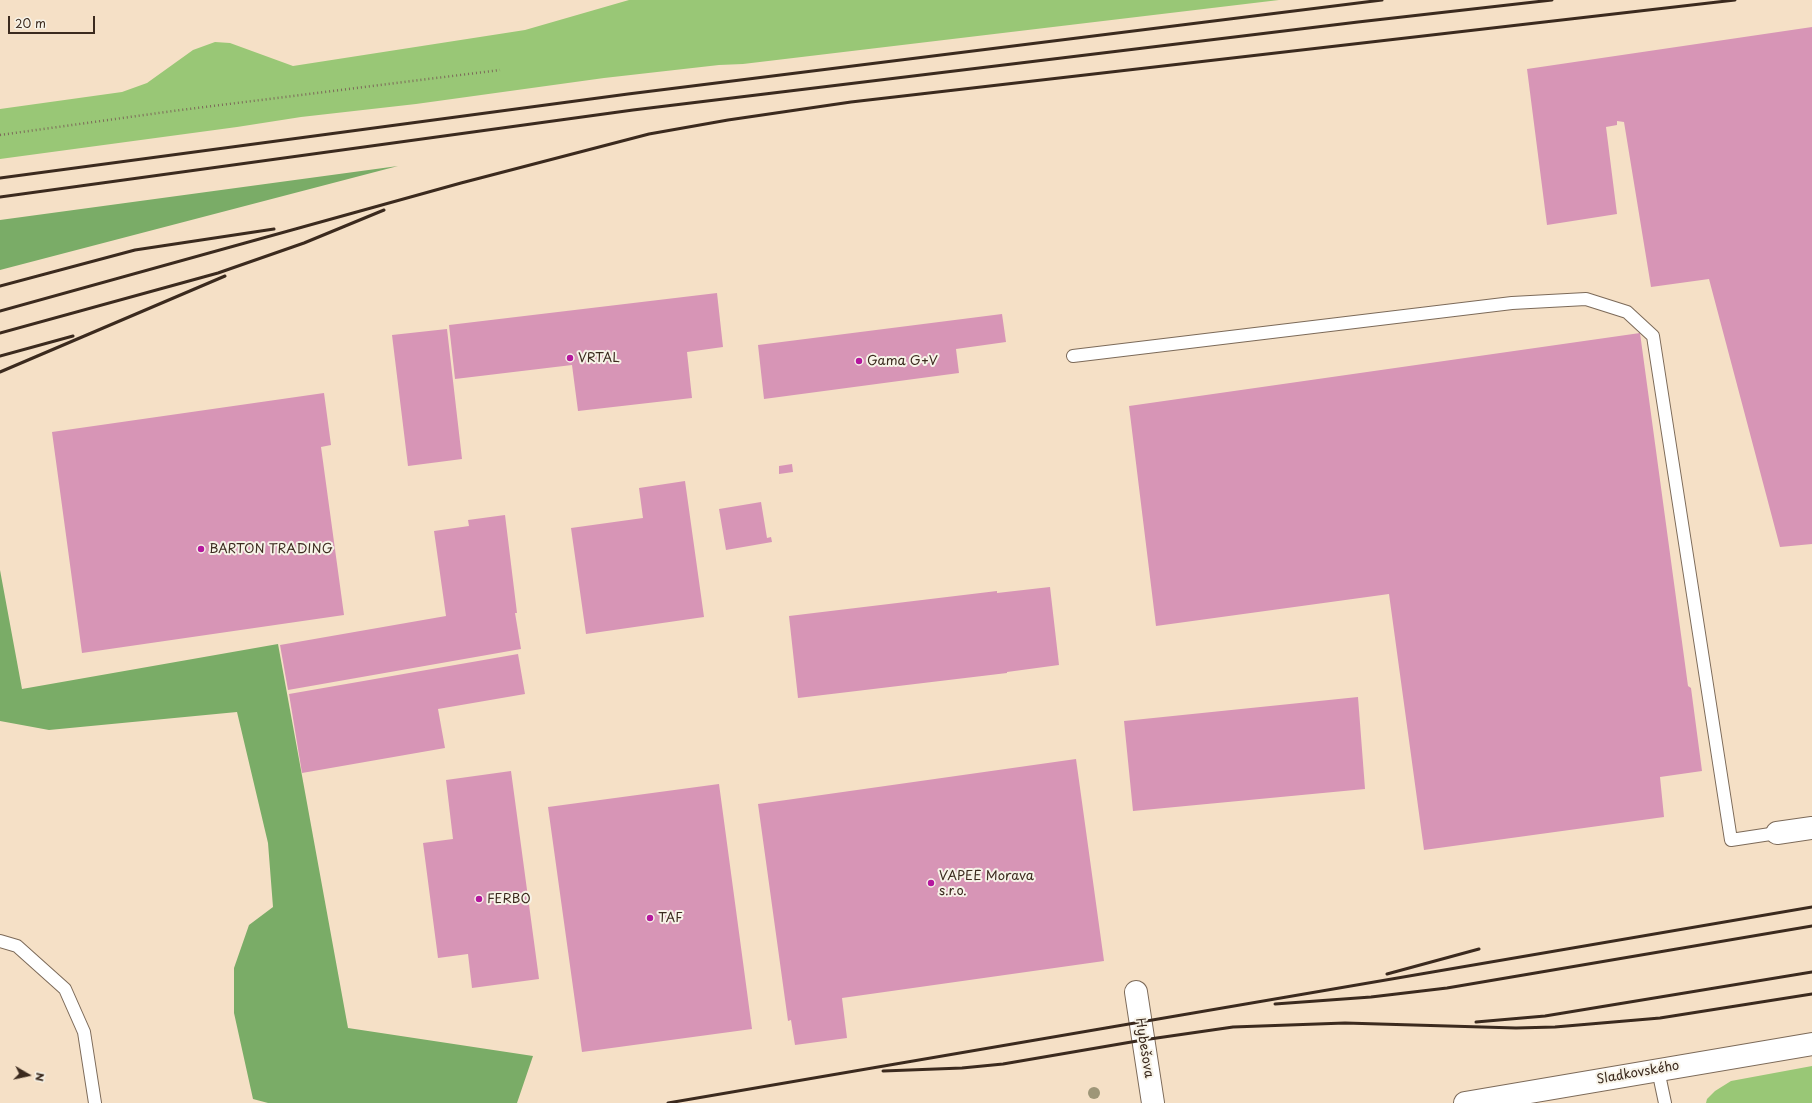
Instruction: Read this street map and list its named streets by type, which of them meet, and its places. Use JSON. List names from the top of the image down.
{
  "streets": {
    "street": ["Hybešova", "Sladkovského"]
  },
  "places": [
    "VRTAL",
    "Gama G+V",
    "BARTON TRADING",
    "VAPEE Morava s.r.o.",
    "FERBO",
    "TAF"
  ],
  "scale_bar": "20 m",
  "north": "right"
}
